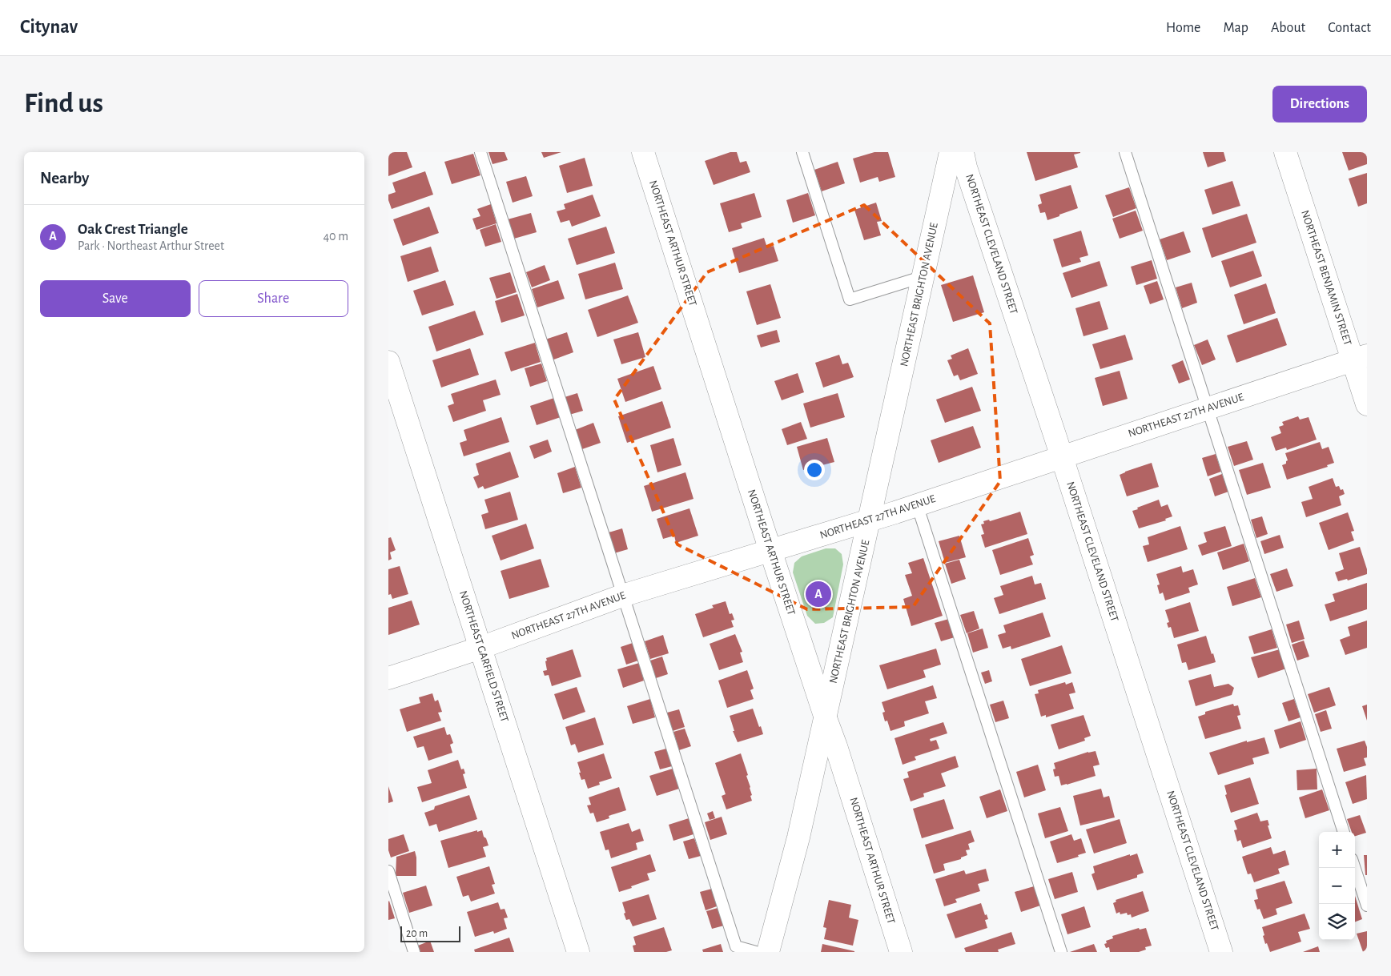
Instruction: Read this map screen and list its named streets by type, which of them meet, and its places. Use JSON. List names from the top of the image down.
{
  "streets": {
    "street": [
      "NORTHEAST ARTHUR STREET",
      "NORTHEAST CLEVELAND STREET",
      "NORTHEAST BENJAMIN STREET",
      "NORTHEAST BRIGHTON AVENUE",
      "NORTHEAST 27TH AVENUE",
      "NORTHEAST GARFIELD STREET"
    ]
  },
  "crossings": [
    ["NORTHEAST ARTHUR STREET", "NORTHEAST BRIGHTON AVENUE"],
    ["NORTHEAST ARTHUR STREET", "NORTHEAST 27TH AVENUE"],
    ["NORTHEAST CLEVELAND STREET", "NORTHEAST 27TH AVENUE"],
    ["NORTHEAST BENJAMIN STREET", "NORTHEAST 27TH AVENUE"],
    ["NORTHEAST BRIGHTON AVENUE", "NORTHEAST 27TH AVENUE"],
    ["NORTHEAST 27TH AVENUE", "NORTHEAST GARFIELD STREET"]
  ],
  "scale_bar": "20 m",
  "page": {
    "header": "Citynav",
    "nav": [
      "Home",
      "Map",
      "About",
      "Contact"
    ],
    "buttons": [
      "Directions",
      ["Save", "Share"]
    ],
    "title": "Find us",
    "heading": "Nearby",
    "list": [
      {
        "mark": "A",
        "name": "Oak Crest Triangle",
        "note": "Park · Northeast Arthur Street",
        "value": "40 m"
      }
    ],
    "pins": "A",
    "map_buttons": ["+", "−"],
    "scale": "20 m"
  }
}
